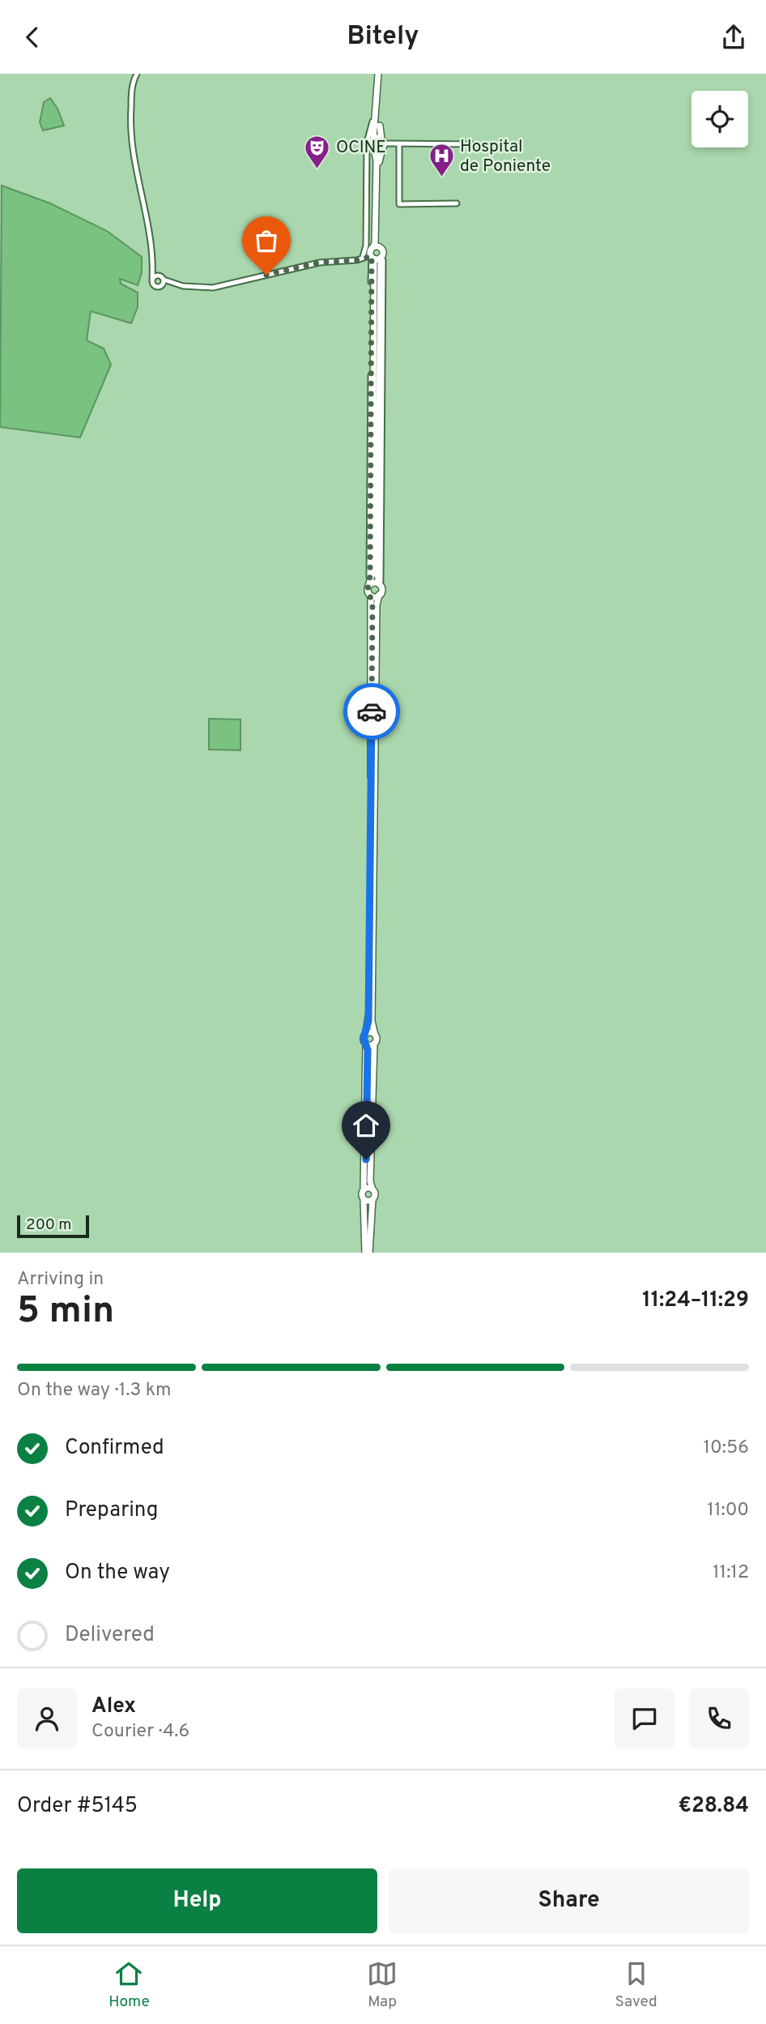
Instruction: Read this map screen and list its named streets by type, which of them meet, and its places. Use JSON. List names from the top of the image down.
{
  "places": {
    "theatre": ["OCINE"],
    "hospital": ["Hospital de Poniente"]
  },
  "scale_bar": "200 m",
  "page": {
    "header": "Bitely",
    "scale": "200 m",
    "heading": ["5 min", "Arriving in", "11:24–11:29"],
    "panel": [
      "Alex",
      "Courier · 4.6",
      "Order #5145",
      "€28.84"
    ],
    "bar": "On the way · 1.3 km",
    "list": [
      ["Confirmed", "10:56"],
      ["Preparing", "11:00"],
      ["On the way", "11:12"],
      "Delivered"
    ],
    "buttons": ["Help", "Share"],
    "tabs": ["Home", "Map", "Saved"]
  }
}
